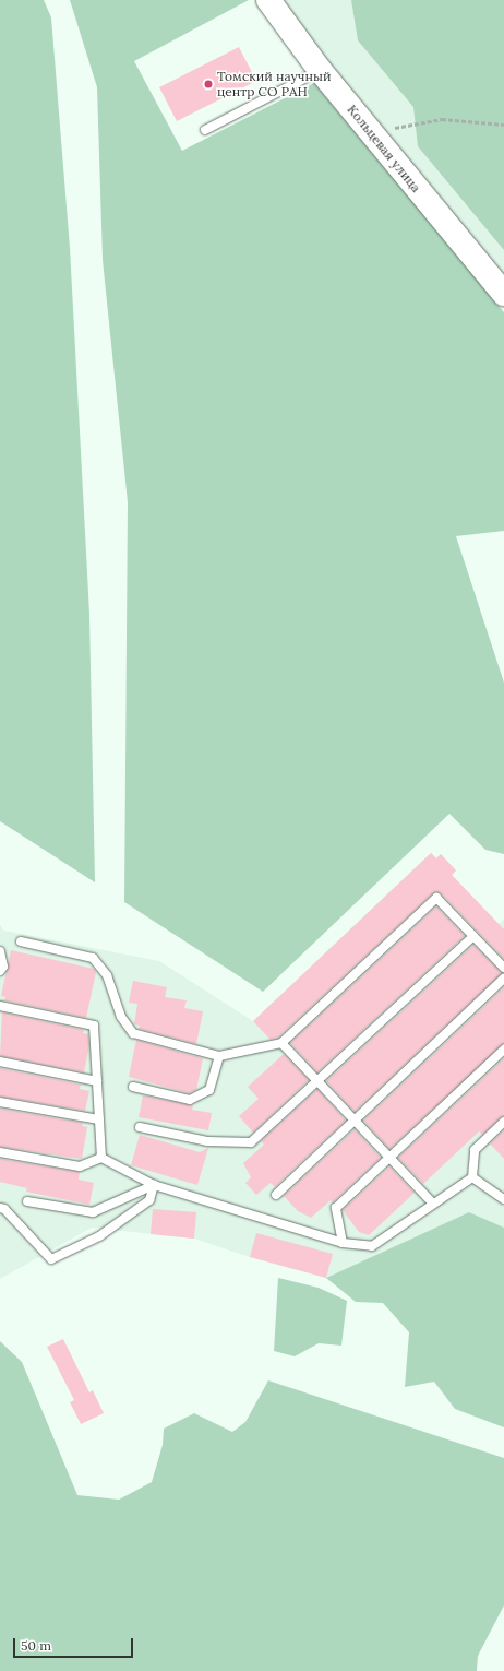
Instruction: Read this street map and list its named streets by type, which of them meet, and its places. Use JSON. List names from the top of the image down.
{
  "streets": {
    "street": ["Кольцевая улица"]
  },
  "places": ["Томский научный центр СО РАН"],
  "scale_bar": "50 m"
}
